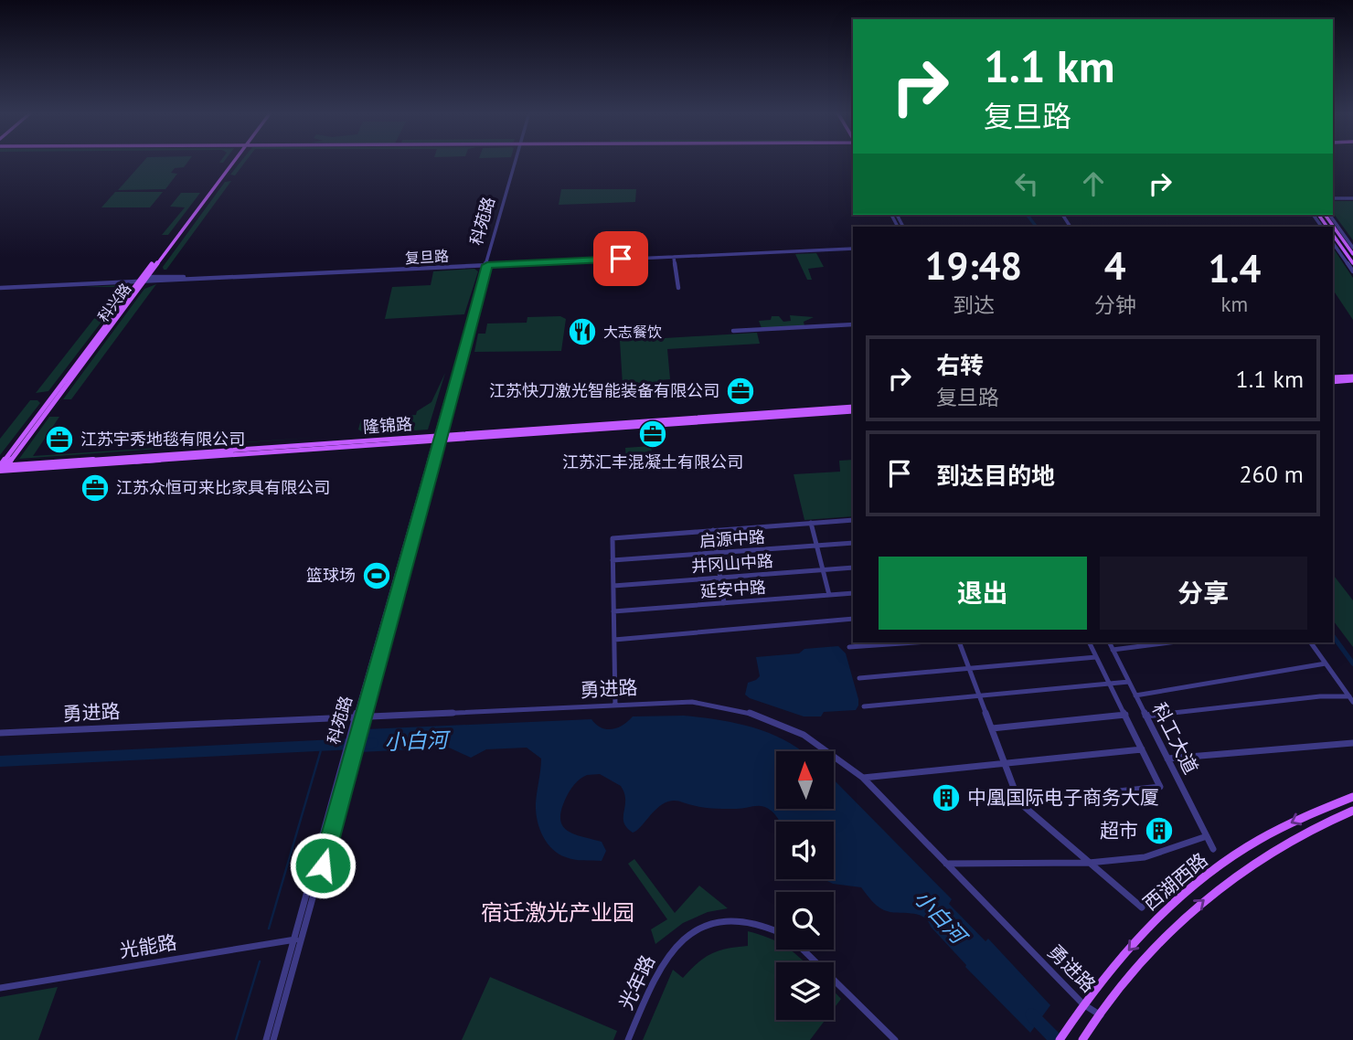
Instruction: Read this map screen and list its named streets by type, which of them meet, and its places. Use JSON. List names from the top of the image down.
{
  "streets": {
    "main road": ["科兴路", "隆锦路", "西湖西路"],
    "street": [
      "科苑路",
      "复旦路",
      "启源中路",
      "井冈山中路",
      "延安中路",
      "勇进路",
      "科工大道",
      "光能路",
      "光年路"
    ]
  },
  "crossings": [
    ["科苑路", "复旦路"],
    ["科苑路", "隆锦路"],
    ["科苑路", "勇进路"],
    ["科苑路", "光能路"],
    ["复旦路", "科兴路"],
    ["科兴路", "隆锦路"],
    ["勇进路", "西湖西路"]
  ],
  "districts": ["宿迁激光产业园"],
  "water": ["小白河"],
  "places": {
    "restaurant": ["大志餐饮"],
    "office": [
      "江苏快刀激光智能装备有限公司",
      "江苏汇丰混凝土有限公司",
      "江苏宇秀地毯有限公司",
      "江苏众恒可来比家具有限公司"
    ],
    "sports": ["篮球场"],
    "building": ["中凰国际电子商务大厦", "超市"]
  },
  "north": "top",
  "page": {
    "turn": ["1.1 km", "复旦路"],
    "eta": [
      "19:48",
      "到达",
      "4",
      "分钟",
      "1.4",
      "km"
    ],
    "list": [
      {
        "name": "右转",
        "note": "复旦路",
        "value": "1.1 km"
      },
      {
        "name": "到达目的地",
        "value": "260 m"
      }
    ],
    "buttons": ["退出", "分享"]
  }
}
